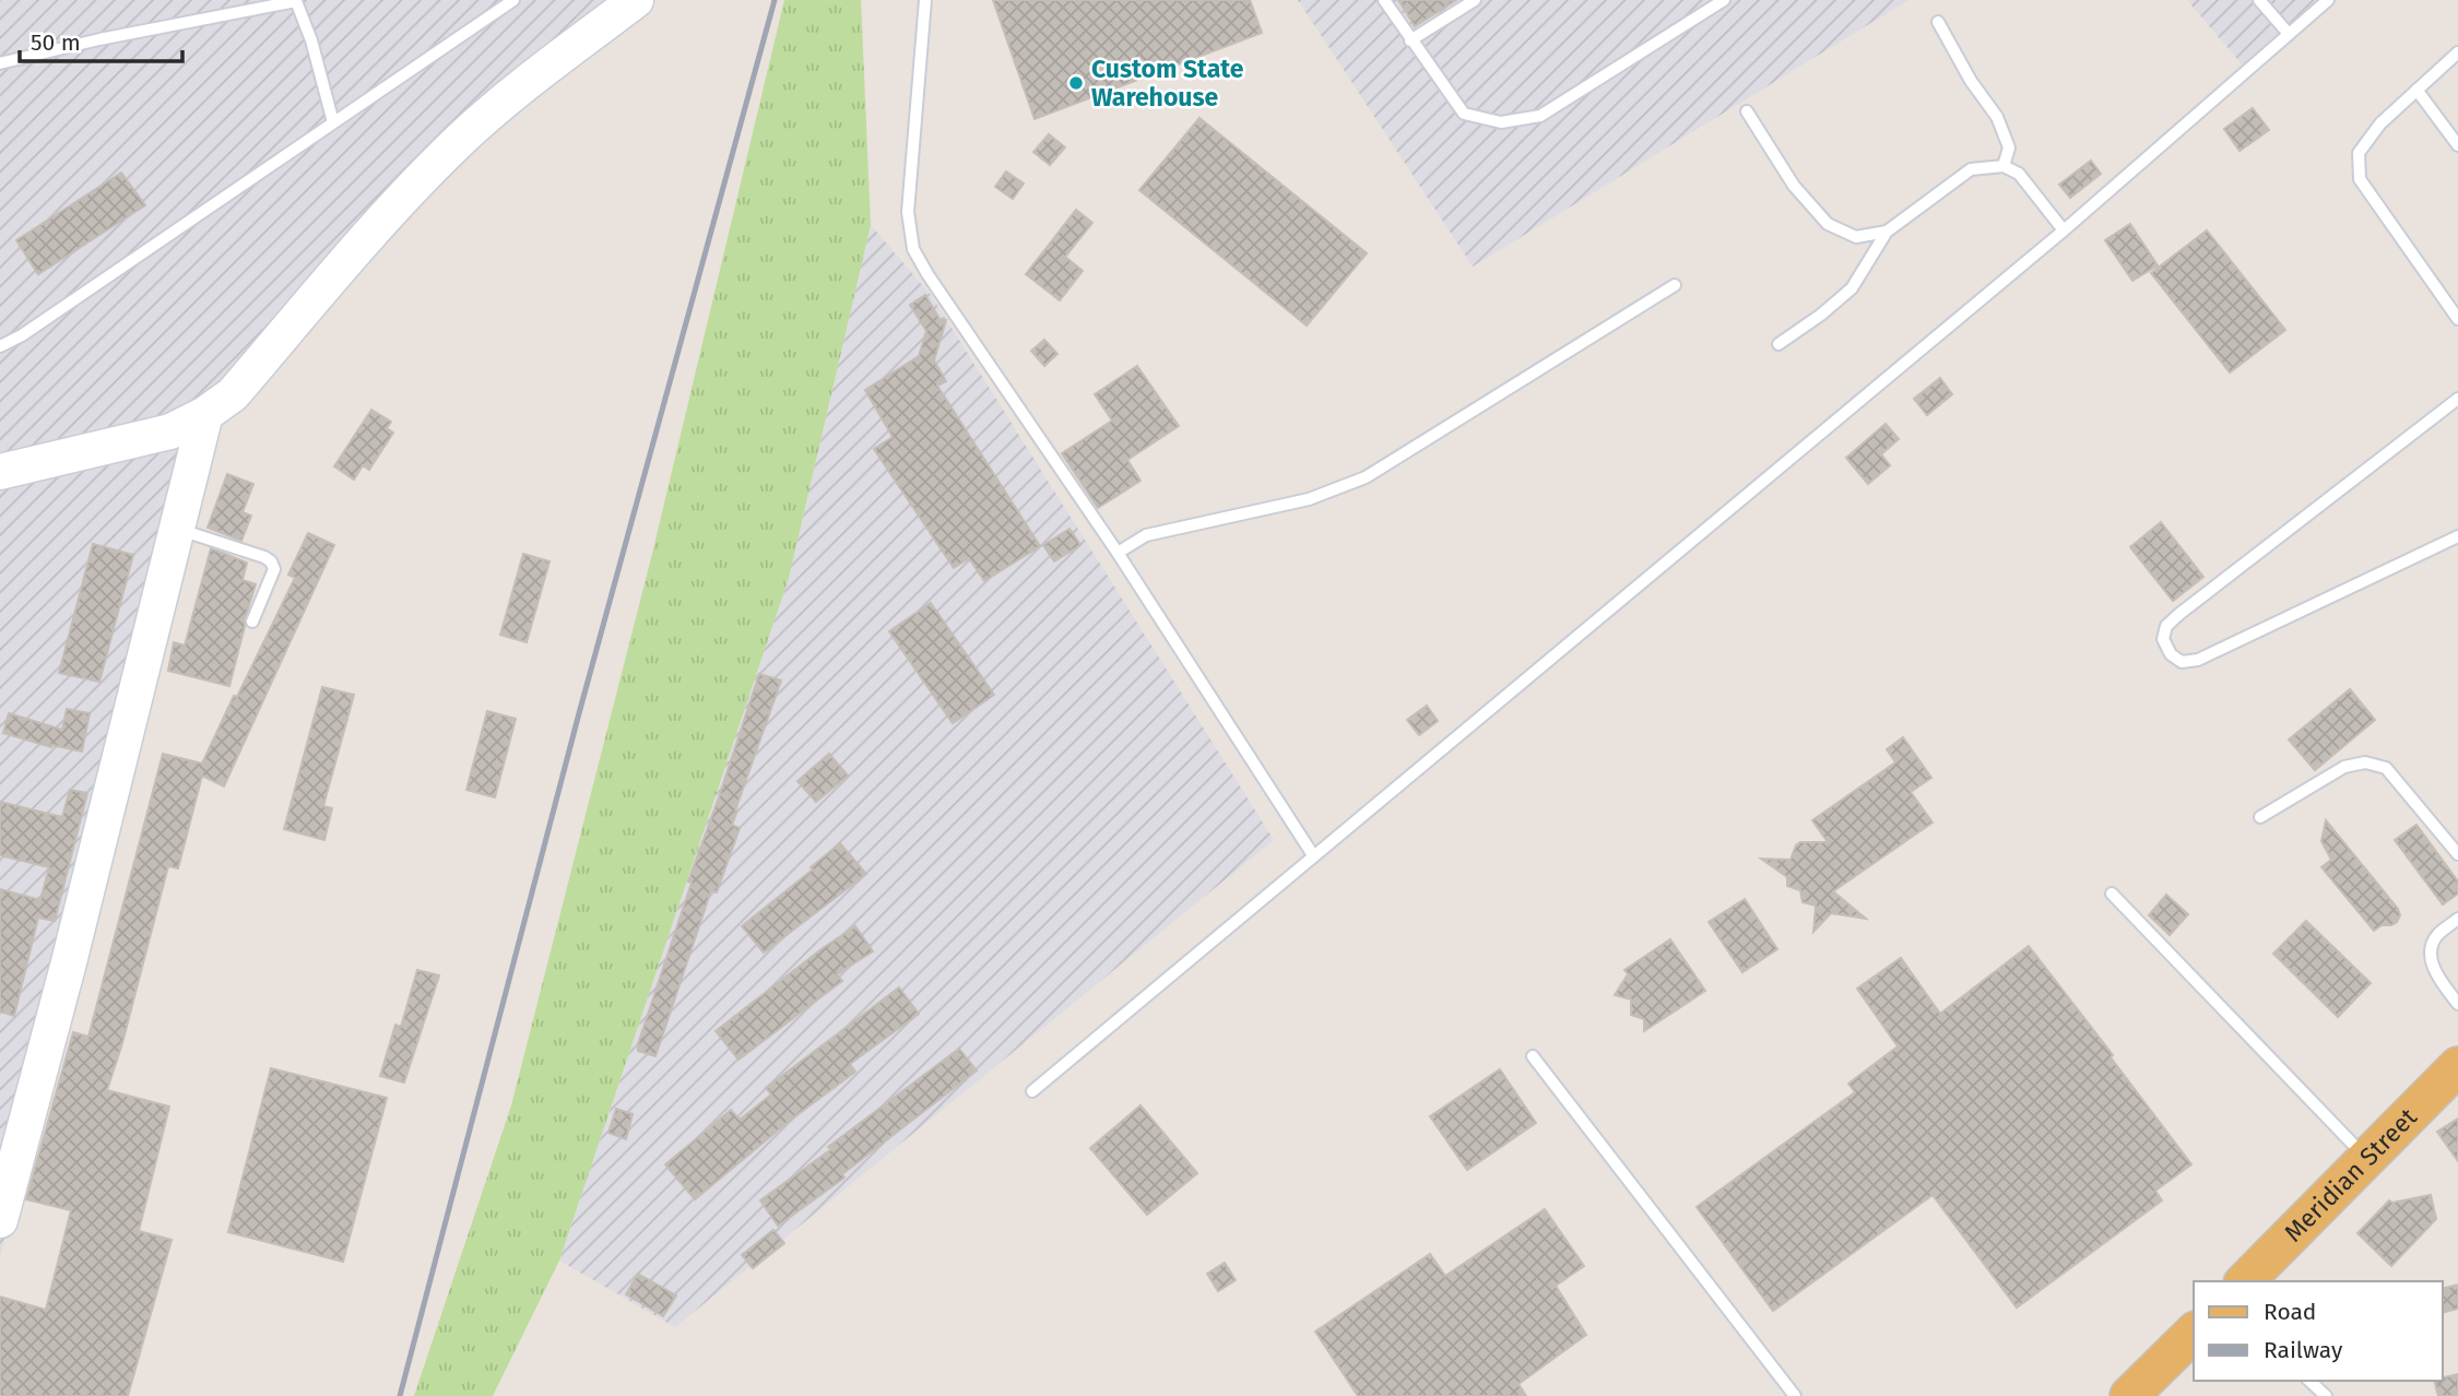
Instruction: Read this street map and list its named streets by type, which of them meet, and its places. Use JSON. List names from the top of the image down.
{
  "streets": {
    "main road": ["Meridian Street"]
  },
  "places": ["Custom State Warehouse"],
  "legend": ["Road", "Railway"],
  "scale_bar": "50 m"
}
